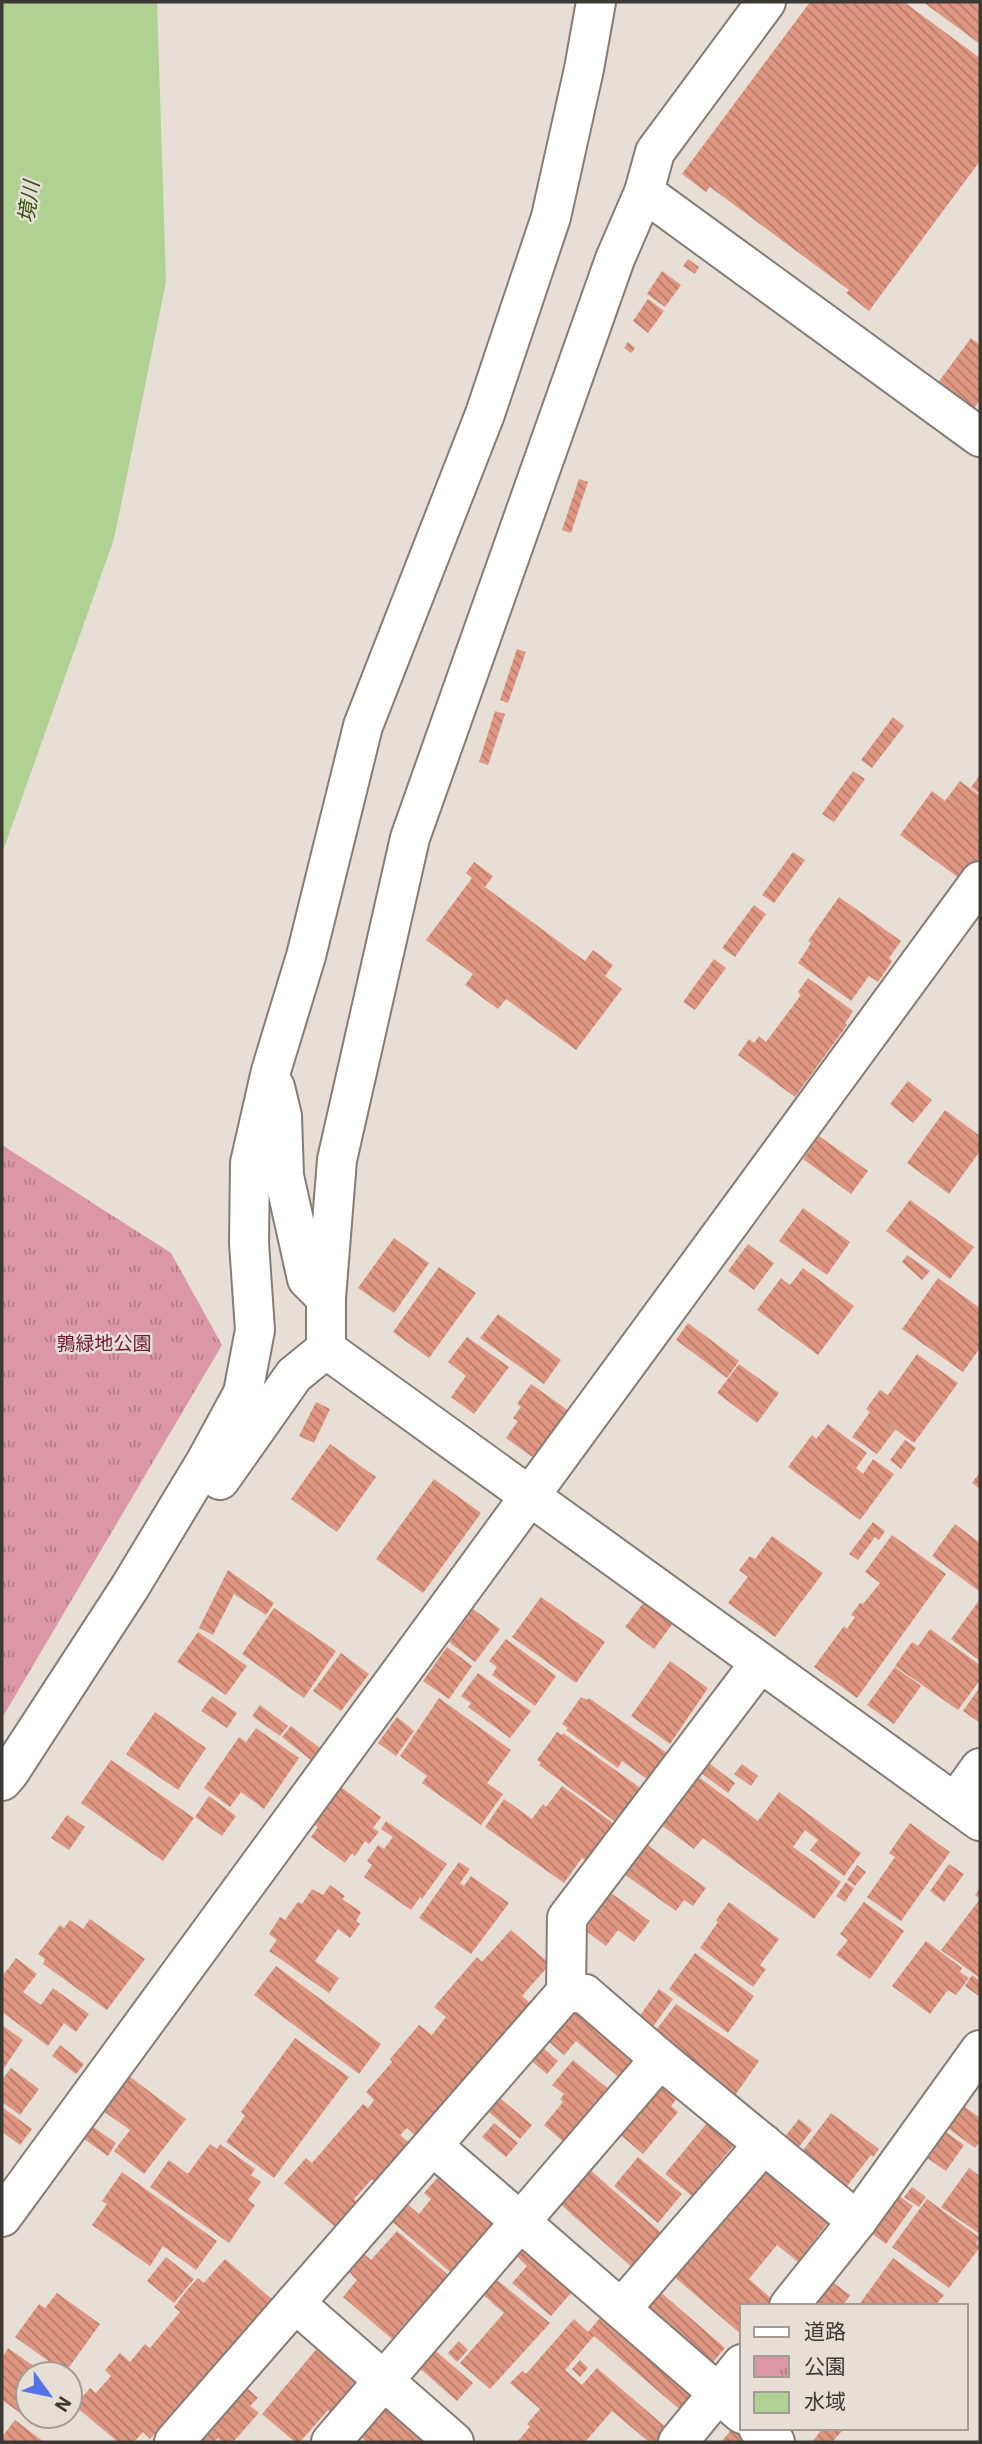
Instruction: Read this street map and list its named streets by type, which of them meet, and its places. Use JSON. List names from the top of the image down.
{
  "water": ["境川"],
  "parks": ["鶉緑地公園"],
  "legend": ["道路", "公園", "水域"],
  "north": "bottom right"
}
